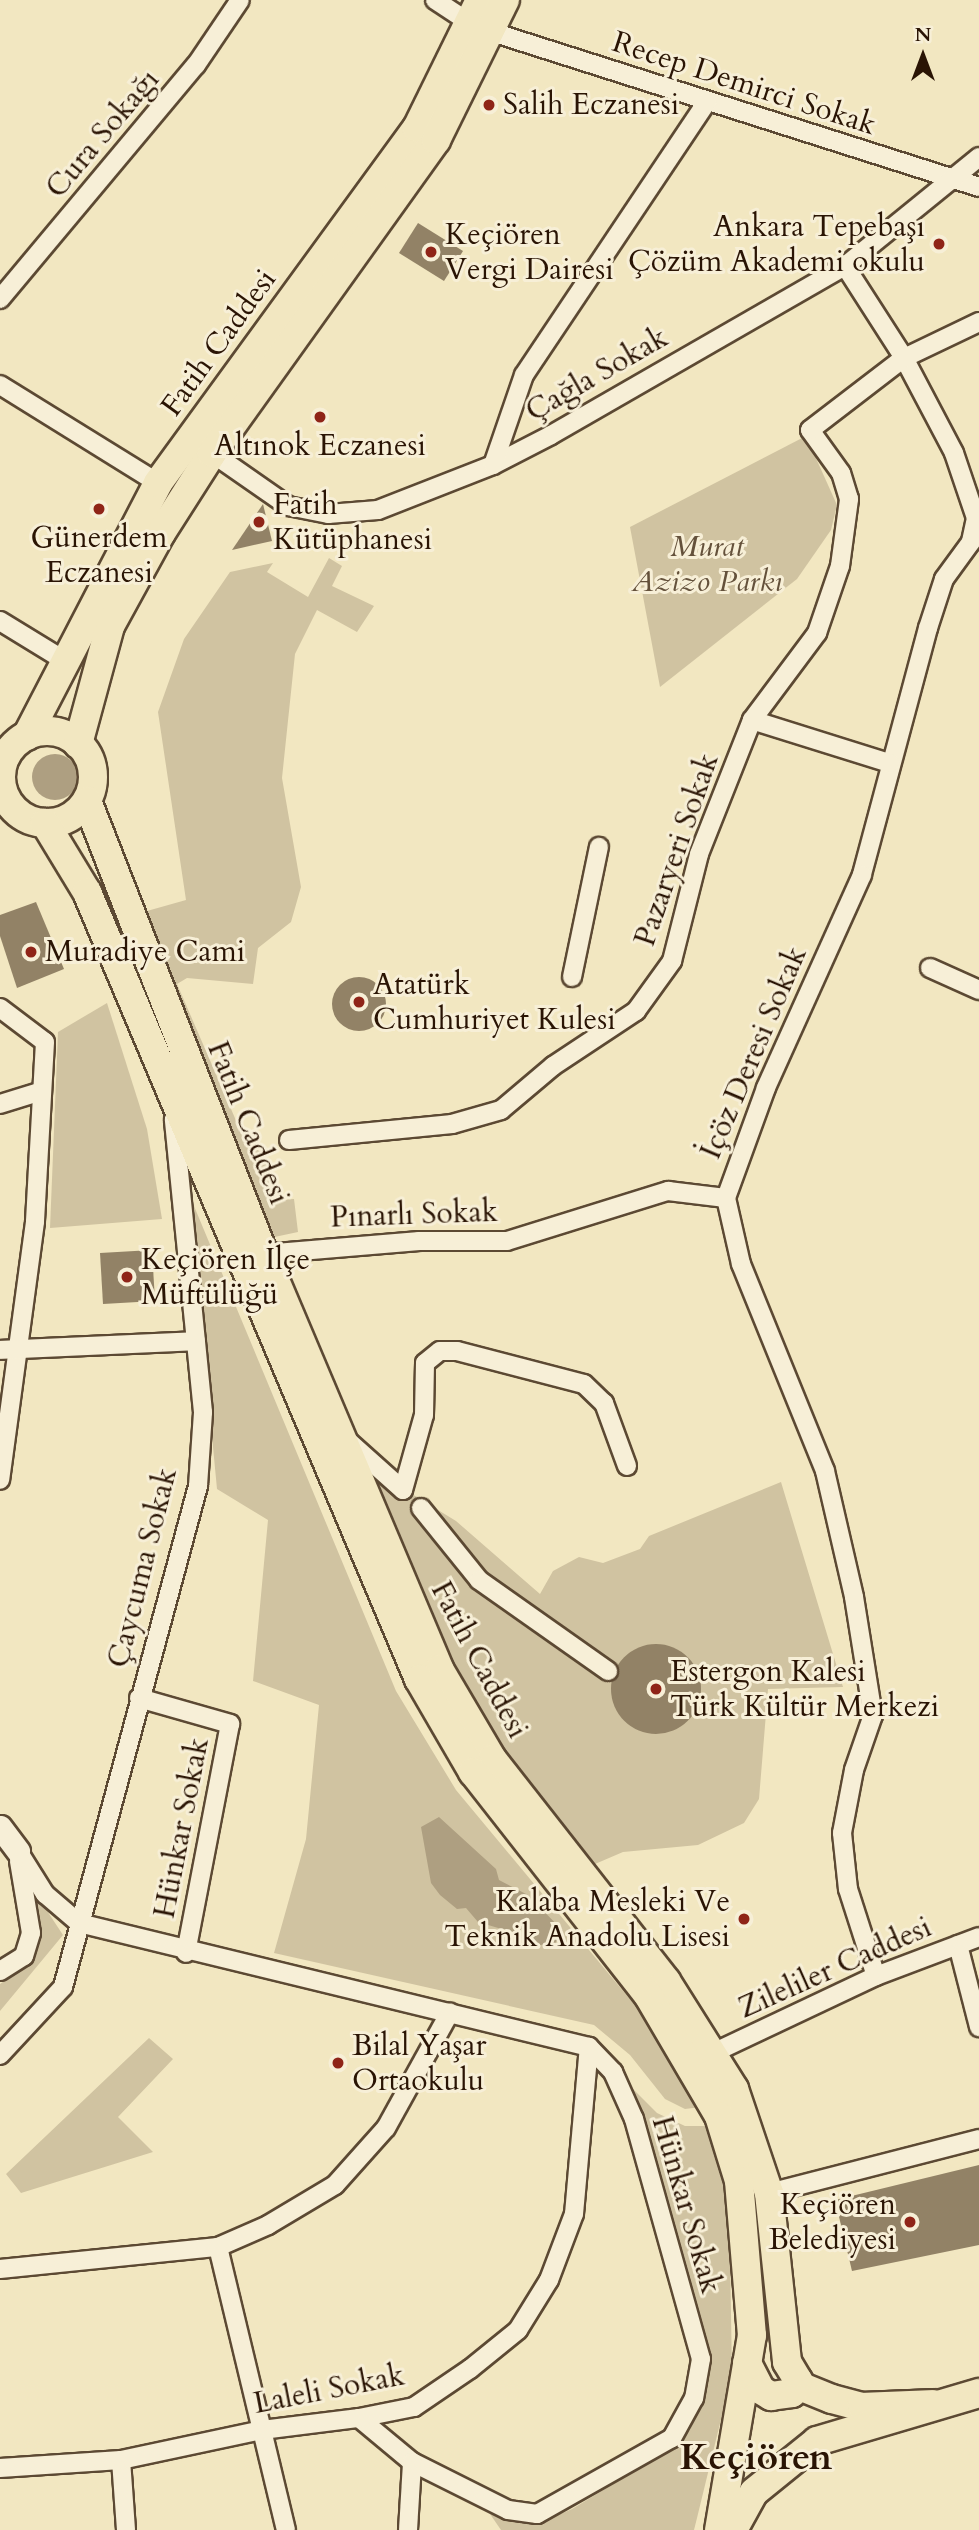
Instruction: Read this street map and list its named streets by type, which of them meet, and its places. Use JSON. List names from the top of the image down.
{
  "streets": {
    "main road": ["Fatih Caddesi"],
    "street": [
      "Recep Demirci Sokak",
      "Cura Sokağı",
      "Çağla Sokak",
      "Pazaryeri Sokak",
      "İçöz Deresi Sokak",
      "Pınarlı Sokak",
      "Çaycuma Sokak",
      "Hünkar Sokak",
      "Zileliler Caddesi",
      "Laleli Sokak"
    ]
  },
  "crossings": [
    ["Recep Demirci Sokak", "Fatih Caddesi"],
    ["Recep Demirci Sokak", "Çağla Sokak"],
    ["Fatih Caddesi", "Çağla Sokak"],
    ["Fatih Caddesi", "Pınarlı Sokak"],
    ["Fatih Caddesi", "Çaycuma Sokak"],
    ["Fatih Caddesi", "Zileliler Caddesi"],
    ["Çağla Sokak", "İçöz Deresi Sokak"],
    ["Pazaryeri Sokak", "İçöz Deresi Sokak"],
    ["İçöz Deresi Sokak", "Pınarlı Sokak"],
    ["İçöz Deresi Sokak", "Zileliler Caddesi"],
    ["Çaycuma Sokak", "Hünkar Sokak"],
    ["Hünkar Sokak", "Laleli Sokak"]
  ],
  "districts": ["Keçiören"],
  "parks": ["Murat Azizo Parkı"],
  "places": [
    "Salih Eczanesi",
    "Ankara Tepebaşı Çözüm Akademi okulu",
    "Keçiören Vergi Dairesi",
    "Altınok Eczanesi",
    "Günerdem Eczanesi",
    "Fatih Kütüphanesi",
    "Muradiye Cami",
    "Atatürk Cumhuriyet Kulesi",
    "Keçiören İlçe Müftülüğü",
    "Estergon Kalesi Türk Kültür Merkezi",
    "Kalaba Mesleki Ve Teknik Anadolu Lisesi",
    "Bilal Yaşar Ortaokulu",
    "Keçiören Belediyesi"
  ],
  "north": "top"
}
